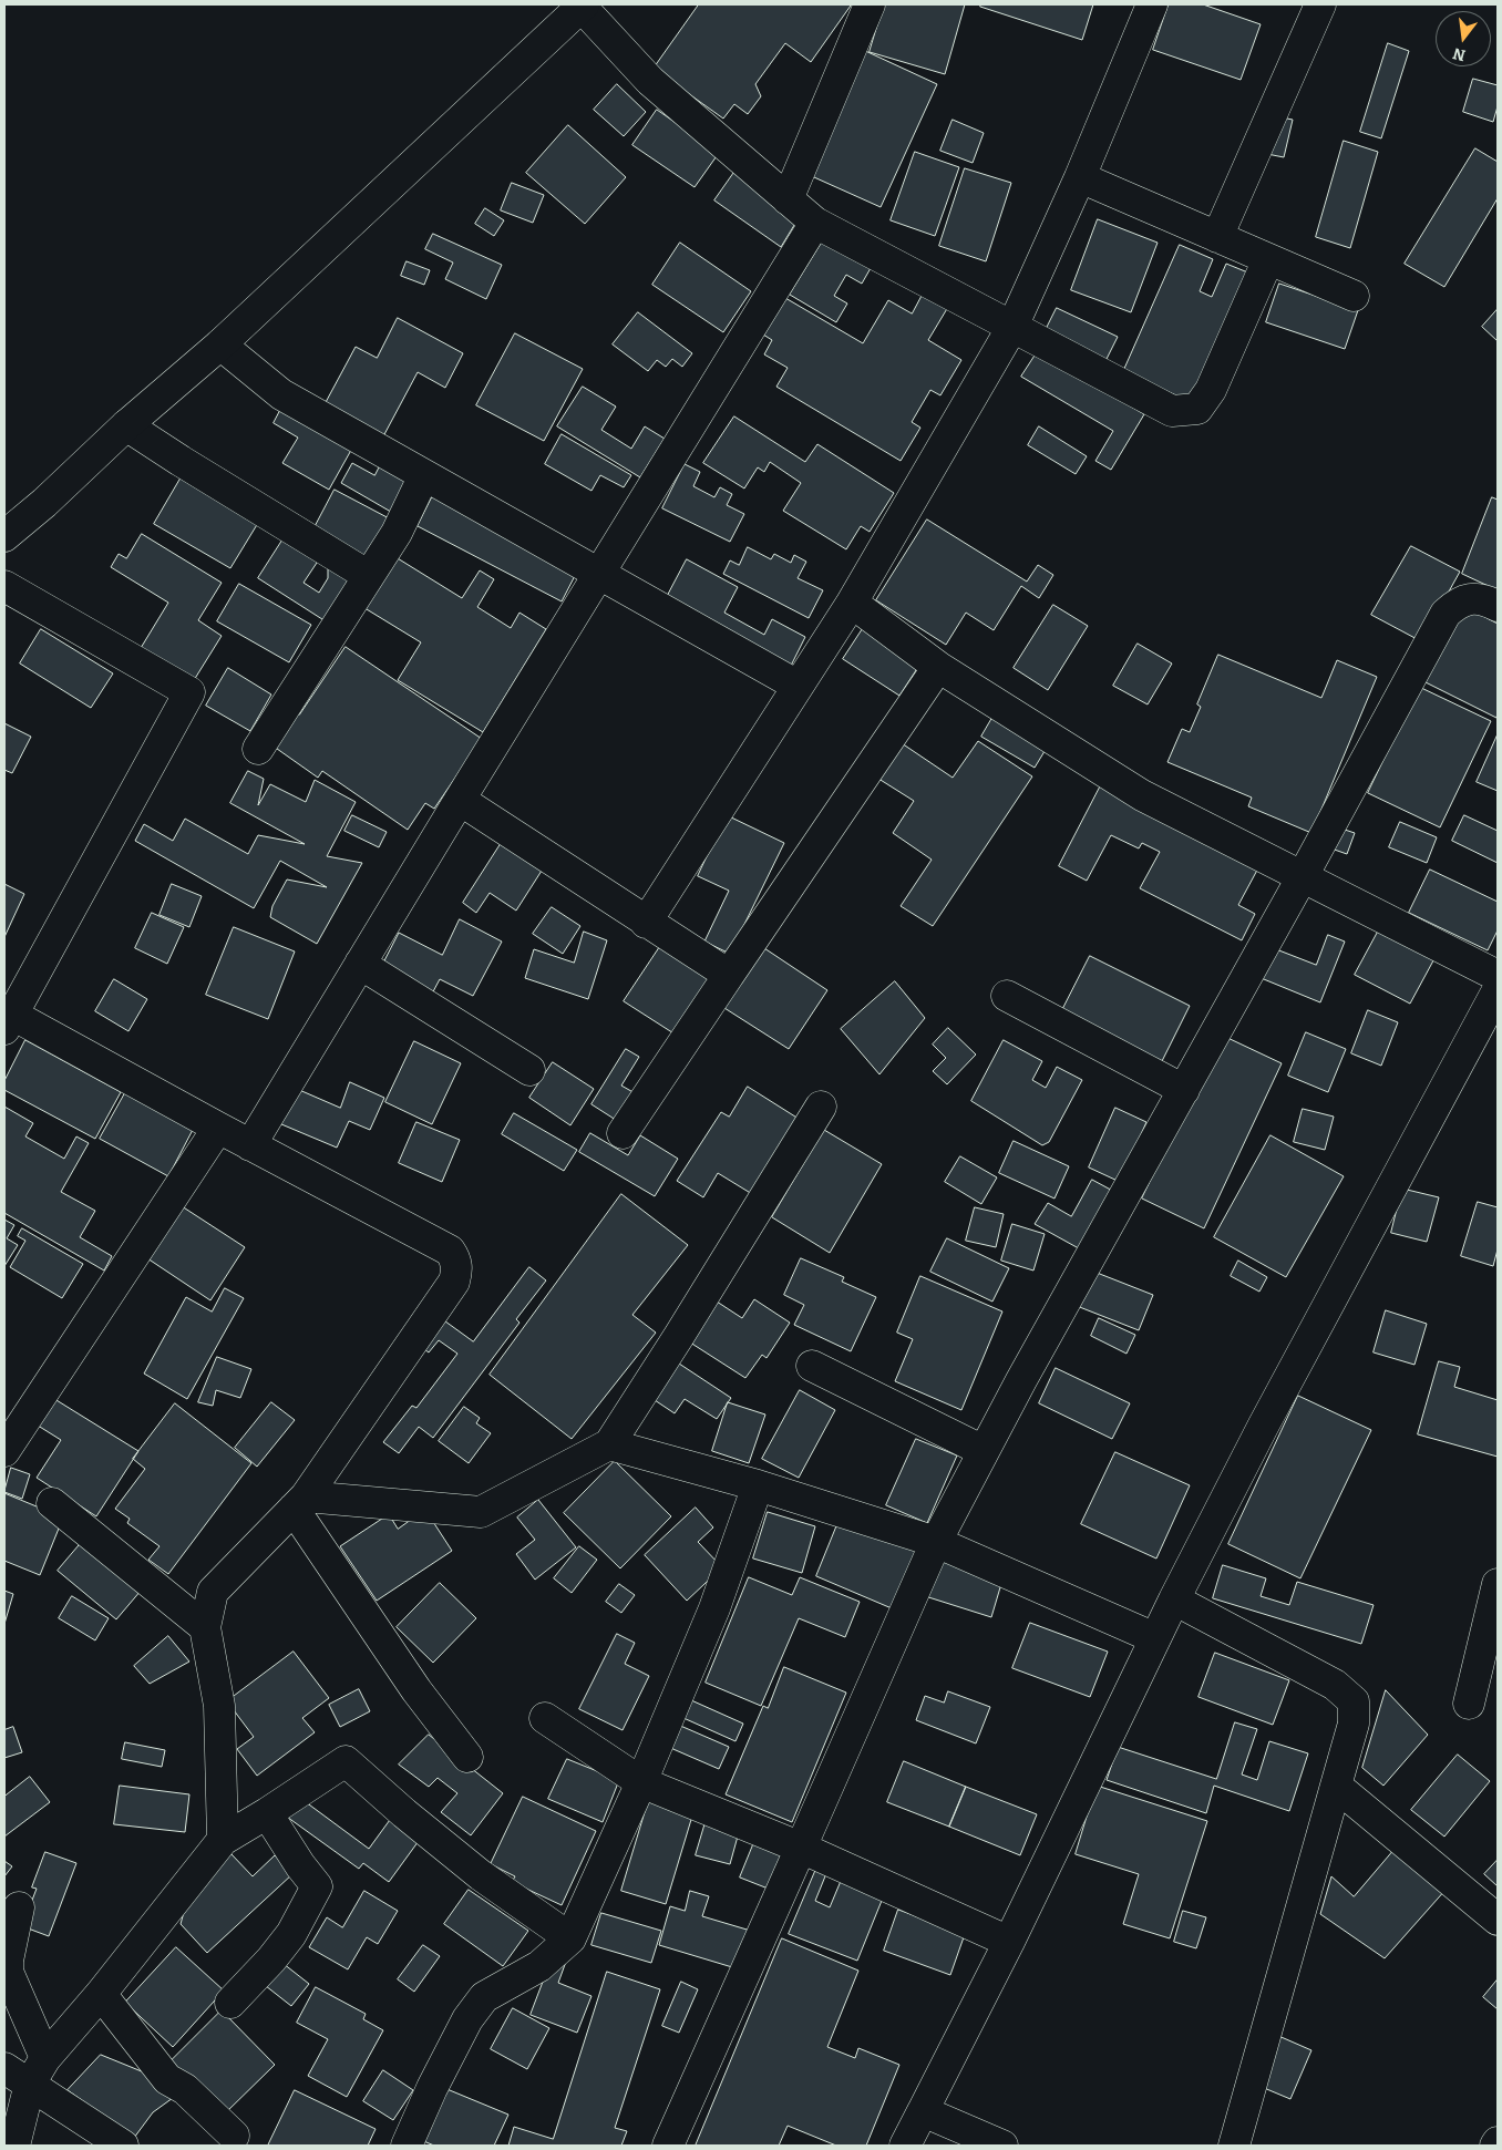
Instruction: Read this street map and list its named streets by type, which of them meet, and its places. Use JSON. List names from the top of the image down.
{
  "north": "bottom"
}
